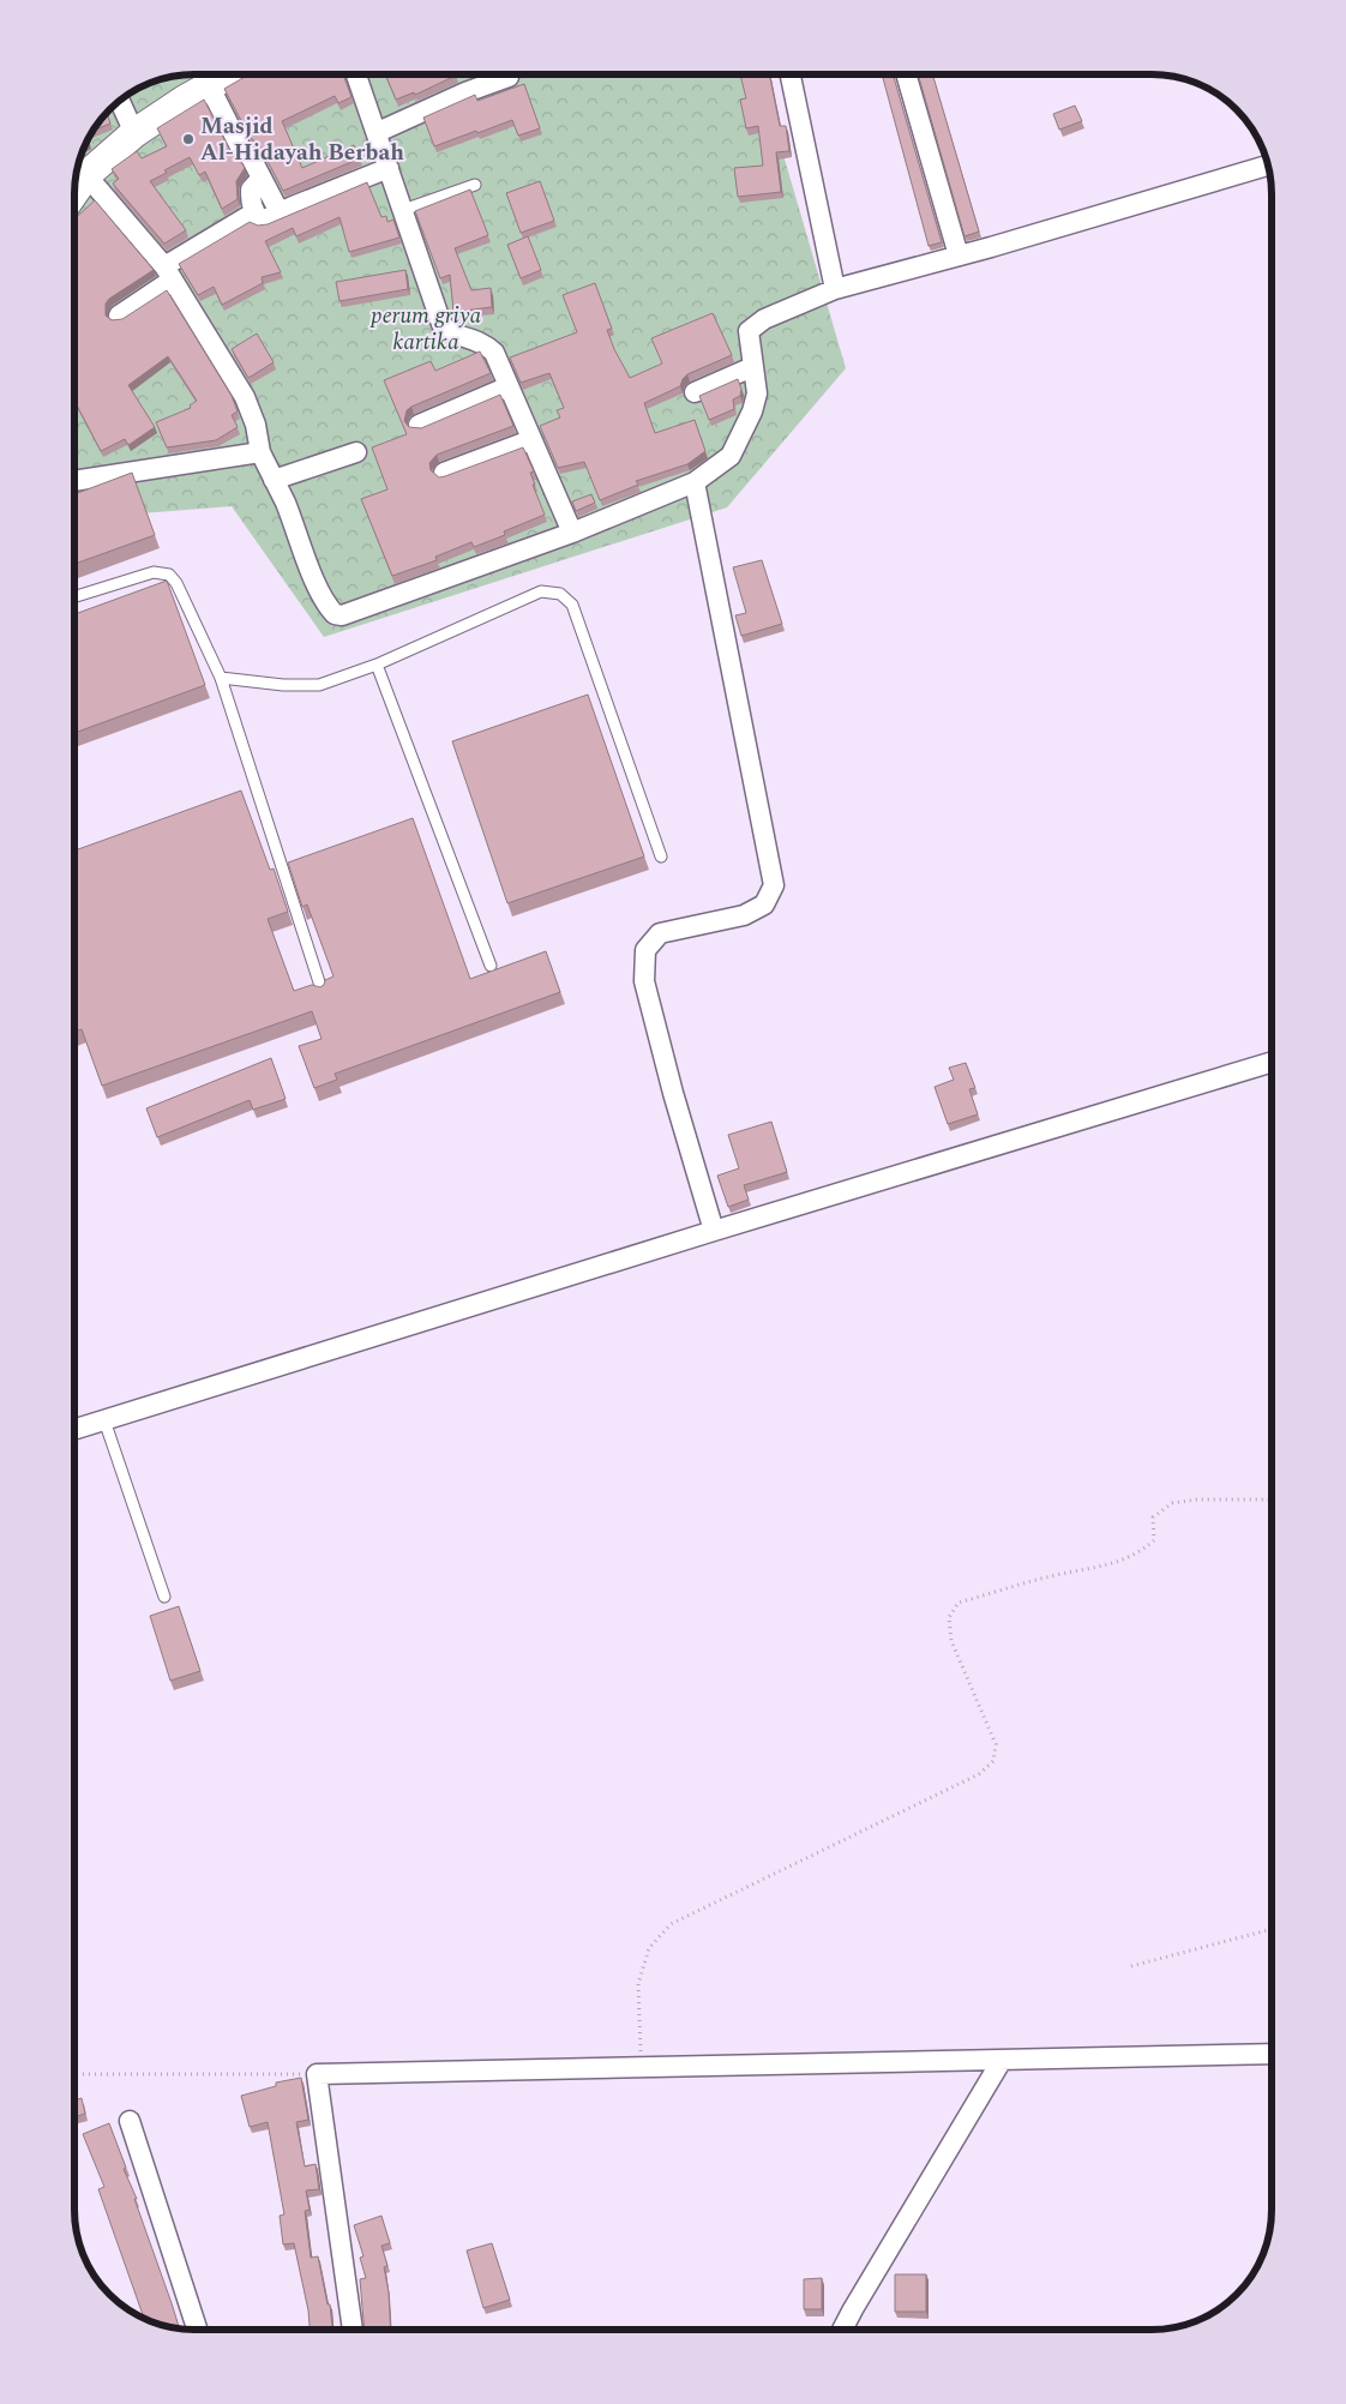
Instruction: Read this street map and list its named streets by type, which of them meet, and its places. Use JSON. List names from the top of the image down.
{
  "parks": ["perum griya kartika"],
  "places": ["Masjid Al-Hidayah Berbah"]
}
